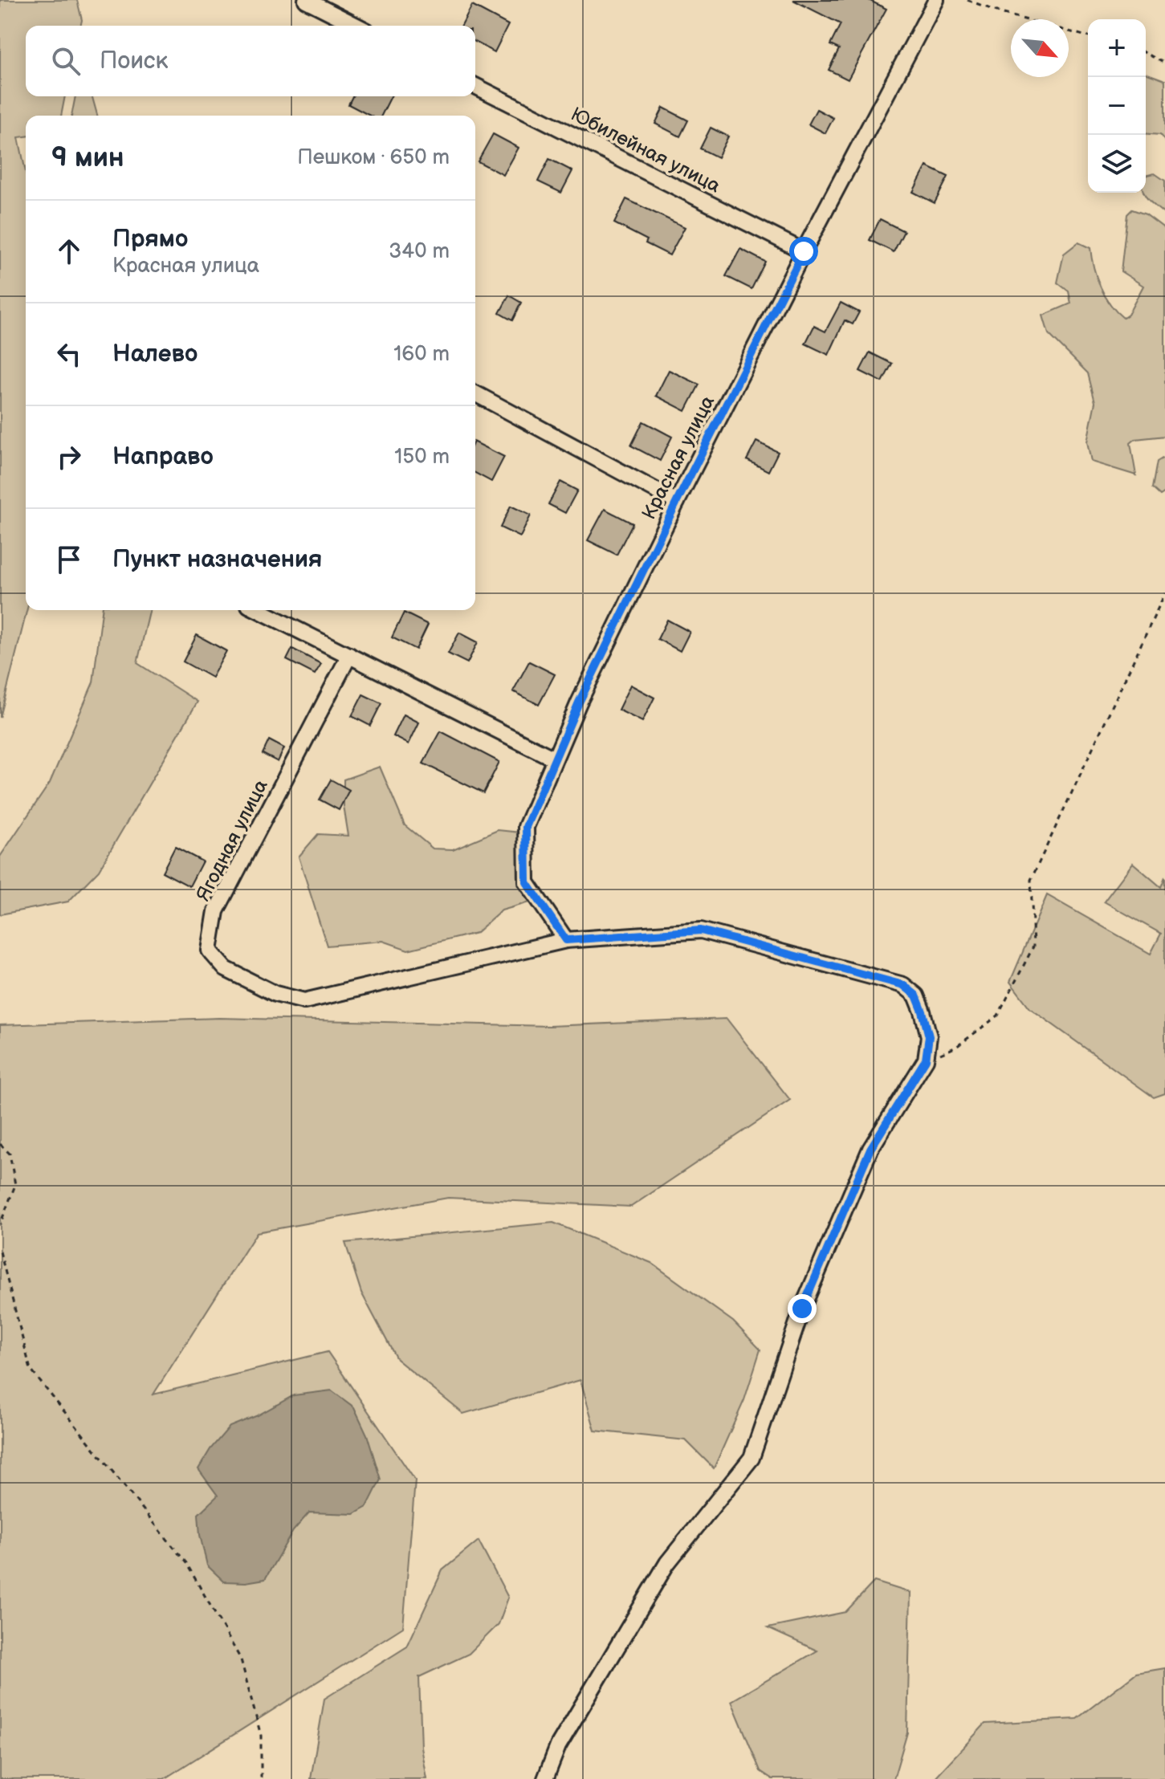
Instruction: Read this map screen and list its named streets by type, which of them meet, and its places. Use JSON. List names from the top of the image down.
{
  "streets": {
    "street": ["Юбилейная улица", "Красная улица", "Ягодная улица"]
  },
  "crossings": [
    ["Юбилейная улица", "Красная улица"],
    ["Красная улица", "Ягодная улица"]
  ],
  "north": "bottom right",
  "page": {
    "map_buttons": ["+", "−"],
    "search": "Поиск",
    "heading": ["9 мин", "Пешком · 650 m"],
    "list": [
      ["Прямо", "Красная улица", "340 m"],
      ["Налево", "160 m"],
      ["Направо", "150 m"],
      "Пункт назначения"
    ]
  }
}
